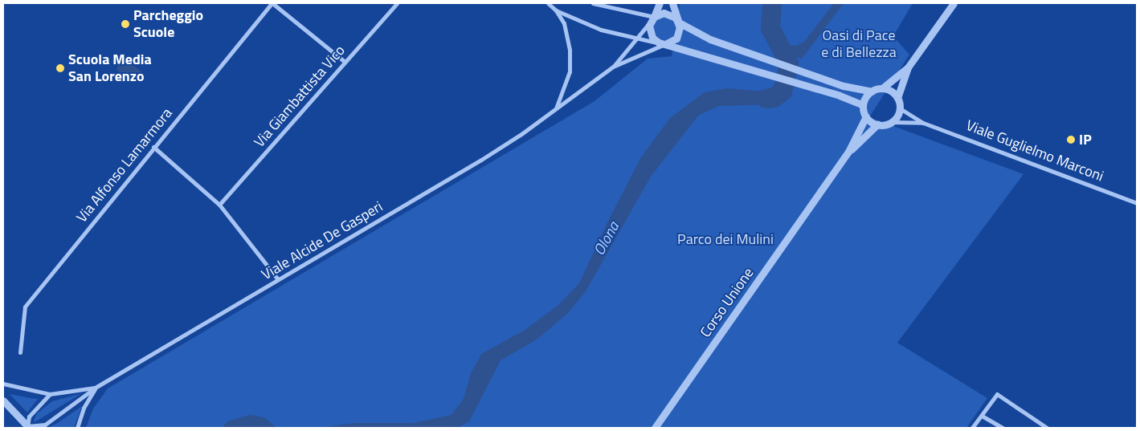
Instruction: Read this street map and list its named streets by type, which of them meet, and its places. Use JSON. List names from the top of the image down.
{
  "streets": {
    "street": [
      "Via Giambattista Vico",
      "Viale Guglielmo Marconi",
      "Via Alfonso Lamarmora",
      "Viale Alcide De Gasperi",
      "Corso Unione"
    ]
  },
  "crossings": [
    ["Viale Guglielmo Marconi", "Corso Unione"]
  ],
  "water": ["Olona"],
  "parks": ["Oasi di Pace e di Bellezza", "Parco dei Mulini"],
  "places": ["Parcheggio Scuole", "Scuola Media San Lorenzo", "IP"]
}
